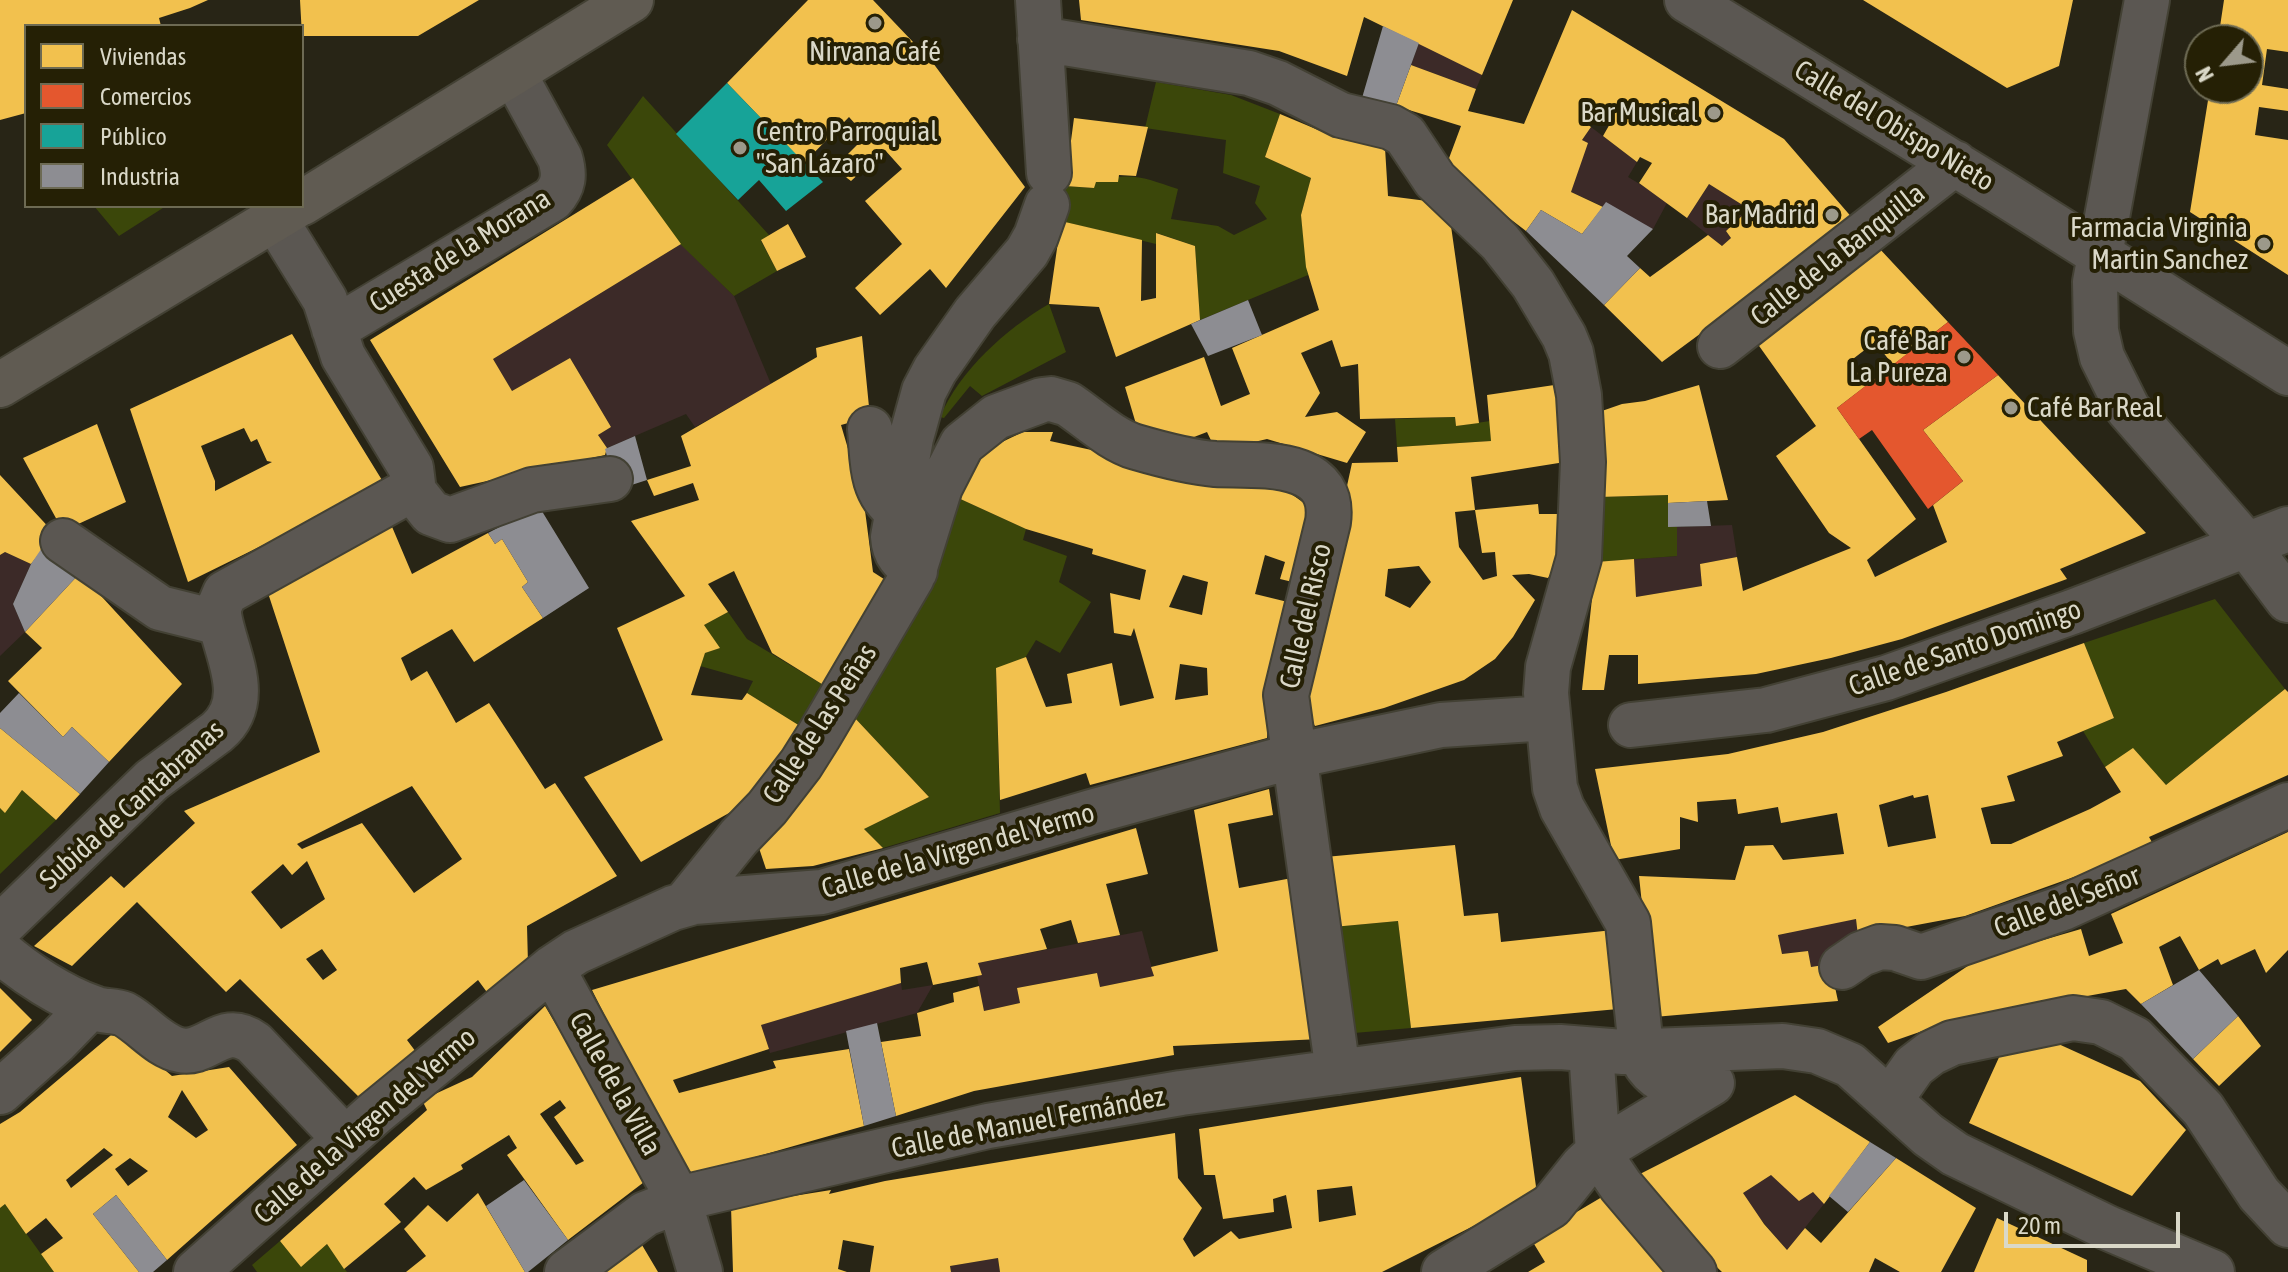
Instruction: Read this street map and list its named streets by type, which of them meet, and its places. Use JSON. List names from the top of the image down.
{
  "streets": {
    "street": [
      "Calle del Obispo Nieto",
      "Cuesta de la Morana",
      "Calle de la Banquilla",
      "Calle del Risco",
      "Calle de Santo Domingo",
      "Calle de las Peñas",
      "Subida de Cantabranas",
      "Calle de la Virgen del Yermo",
      "Calle del Señor",
      "Calle de la Villa",
      "Calle de Manuel Fernández"
    ]
  },
  "crossings": [
    ["Calle del Obispo Nieto", "Calle de la Banquilla"],
    ["Calle del Risco", "Calle de las Peñas"],
    ["Calle del Risco", "Calle de la Virgen del Yermo"],
    ["Calle del Risco", "Calle de Manuel Fernández"],
    ["Calle de las Peñas", "Calle de la Virgen del Yermo"],
    ["Calle de la Virgen del Yermo", "Calle de la Villa"],
    ["Calle de la Villa", "Calle de Manuel Fernández"]
  ],
  "places": [
    "Nirvana Café",
    "Bar Musical",
    "Centro Parroquial \"San Lázaro\"",
    "Bar Madrid",
    "Farmacia Virginia Martin Sanchez",
    "Café Bar La Pureza",
    "Café Bar Real"
  ],
  "legend": [
    "Viviendas",
    "Comercios",
    "Público",
    "Industria"
  ],
  "scale_bar": "20 m",
  "north": "bottom left"
}
